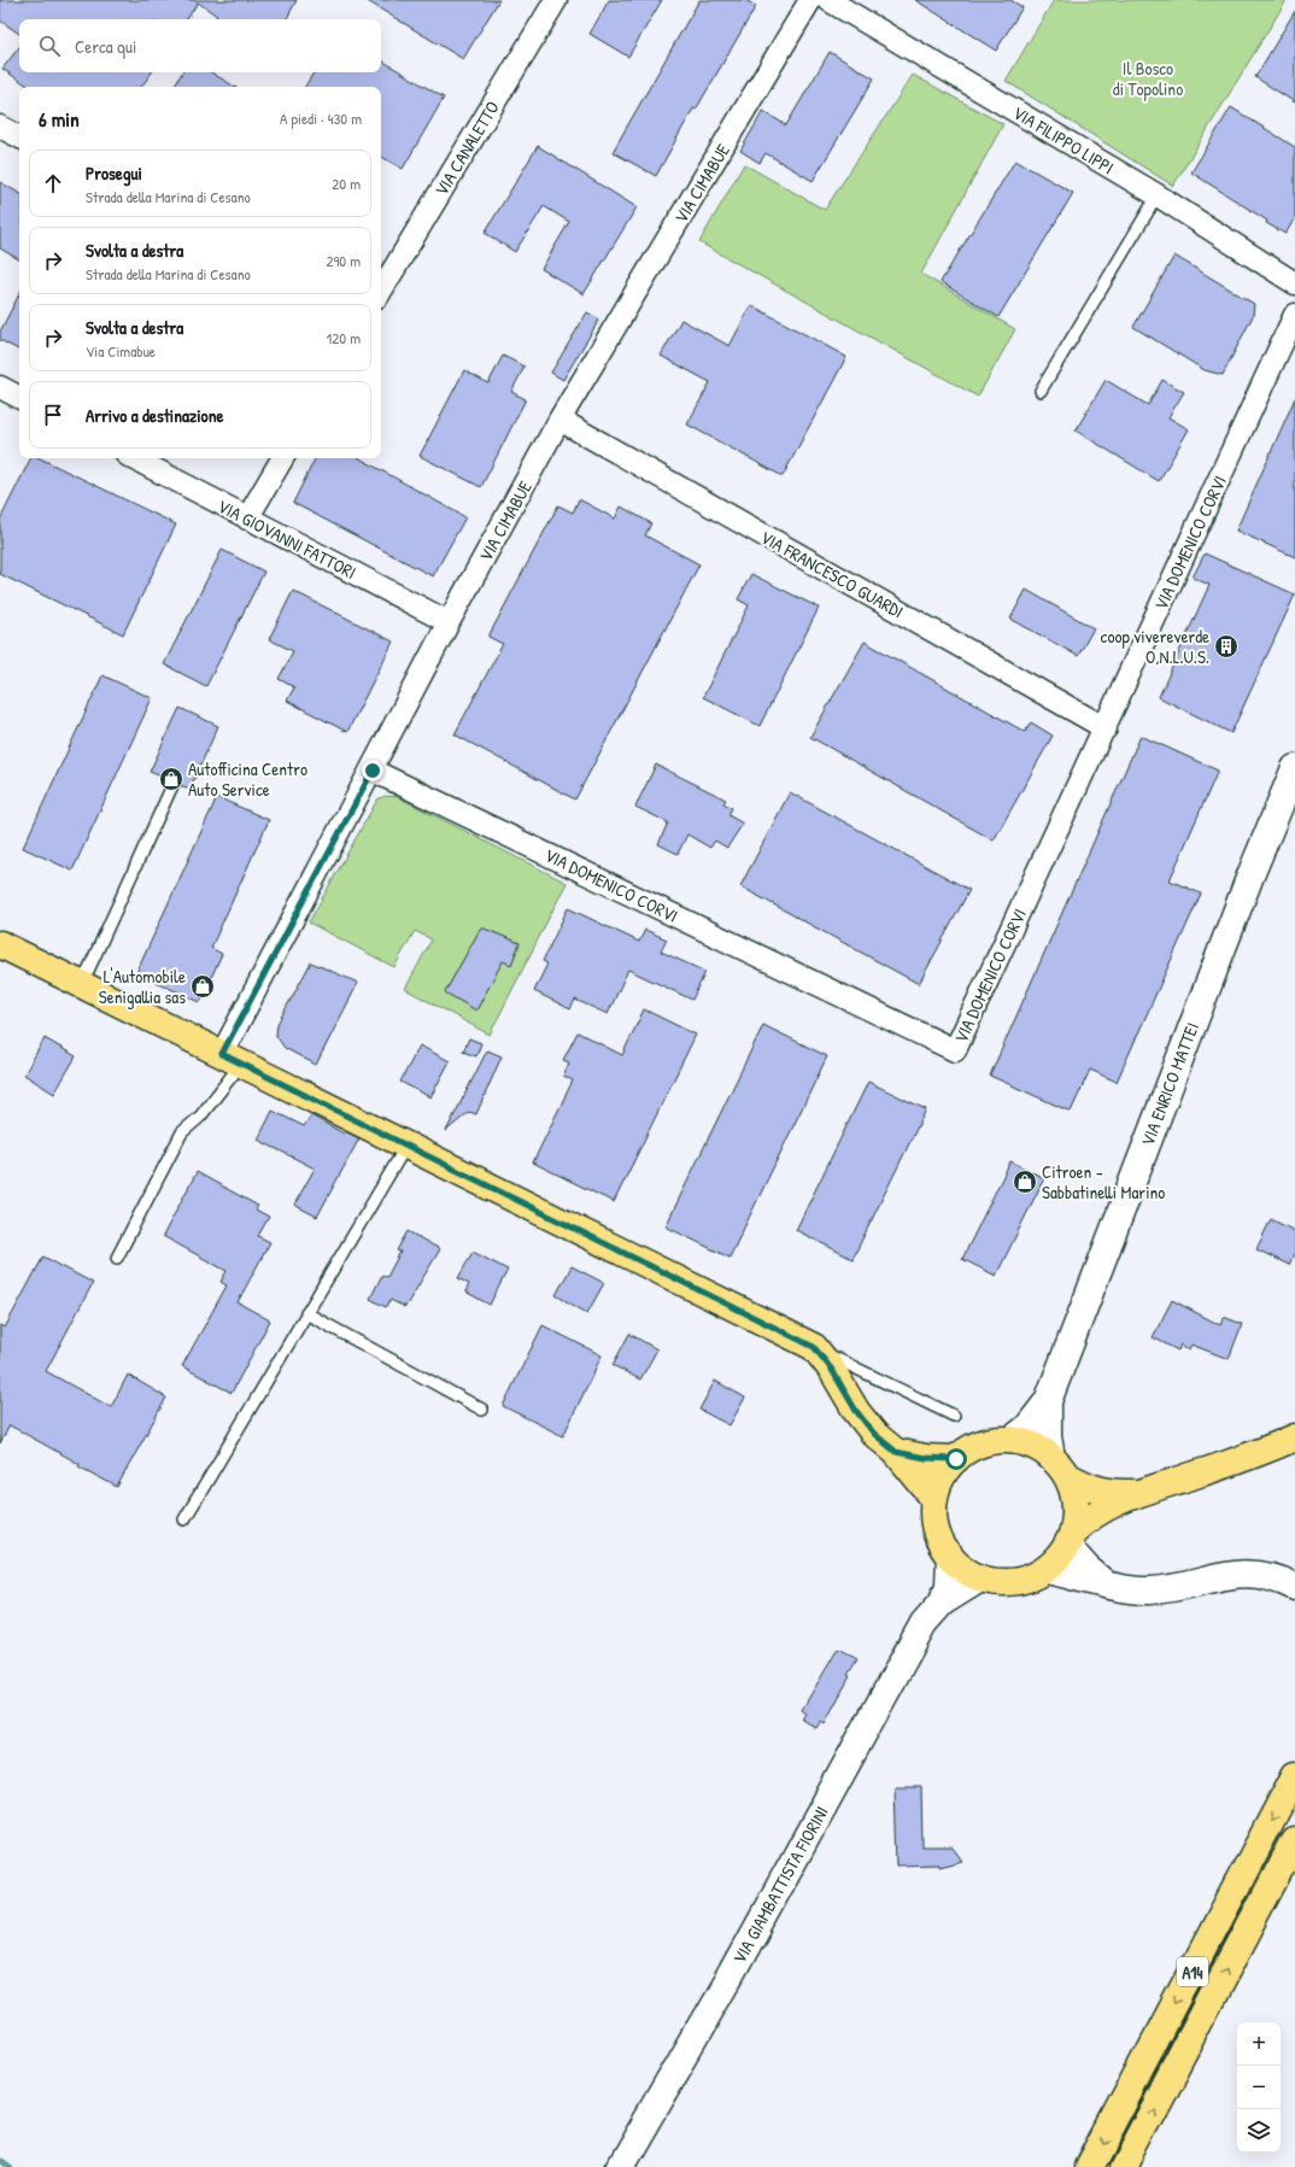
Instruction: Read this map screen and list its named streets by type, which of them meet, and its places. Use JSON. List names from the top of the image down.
{
  "streets": {
    "main road": ["VIA ENRICO MATTEI", "VIA GIAMBATTISTA FIORINI", "A14"],
    "street": [
      "VIA FILIPPO LIPPI",
      "VIA CANALETTO",
      "VIA CIMABUE",
      "VIA GIOVANNI FATTORI",
      "VIA DOMENICO CORVI",
      "VIA FRANCESCO GUARDI"
    ]
  },
  "crossings": [
    ["VIA CIMABUE", "VIA GIOVANNI FATTORI"],
    ["VIA CIMABUE", "VIA DOMENICO CORVI"],
    ["VIA CIMABUE", "VIA FRANCESCO GUARDI"],
    ["VIA DOMENICO CORVI", "VIA FRANCESCO GUARDI"],
    ["VIA ENRICO MATTEI", "VIA GIAMBATTISTA FIORINI"]
  ],
  "parks": ["Il Bosco di Topolino"],
  "places": {
    "building": ["coop vivereverde O,N.L.U.S."],
    "shop": ["Autofficina Centro Auto Service", "L'Automobile Senigallia sas", "Citroen - Sabbatinelli Marino"]
  },
  "page": {
    "search": "Cerca qui",
    "heading": ["6 min", "A piedi · 430 m"],
    "list": [
      ["Prosegui", "Strada della Marina di Cesano", "20 m"],
      ["Svolta a destra", "Strada della Marina di Cesano", "290 m"],
      ["Svolta a destra", "Via Cimabue", "120 m"],
      "Arrivo a destinazione"
    ],
    "map_buttons": ["+", "−"]
  }
}
